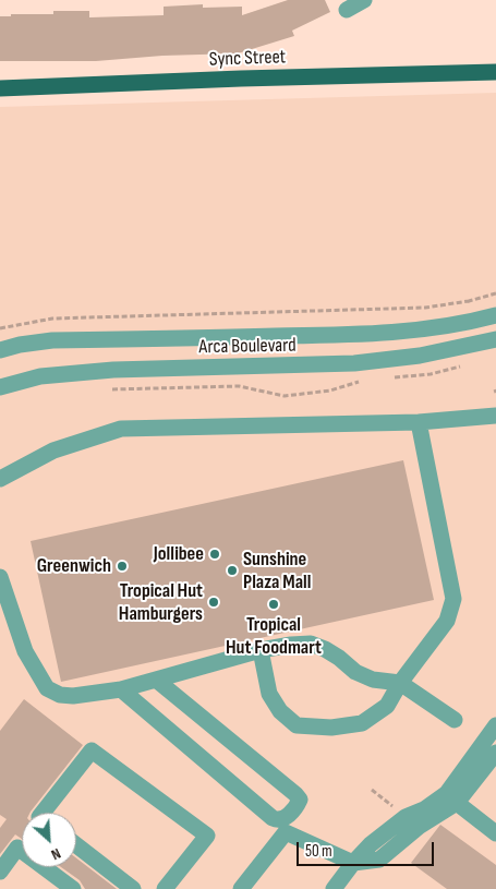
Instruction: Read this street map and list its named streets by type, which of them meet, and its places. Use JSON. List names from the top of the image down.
{
  "streets": {
    "main road": ["Sync Street"],
    "street": ["Arca Boulevard"]
  },
  "places": [
    "Jollibee",
    "Greenwich",
    "Sunshine Plaza Mall",
    "Tropical Hut Hamburgers",
    "Tropical Hut Foodmart"
  ],
  "scale_bar": "50 m",
  "north": "bottom right"
}
